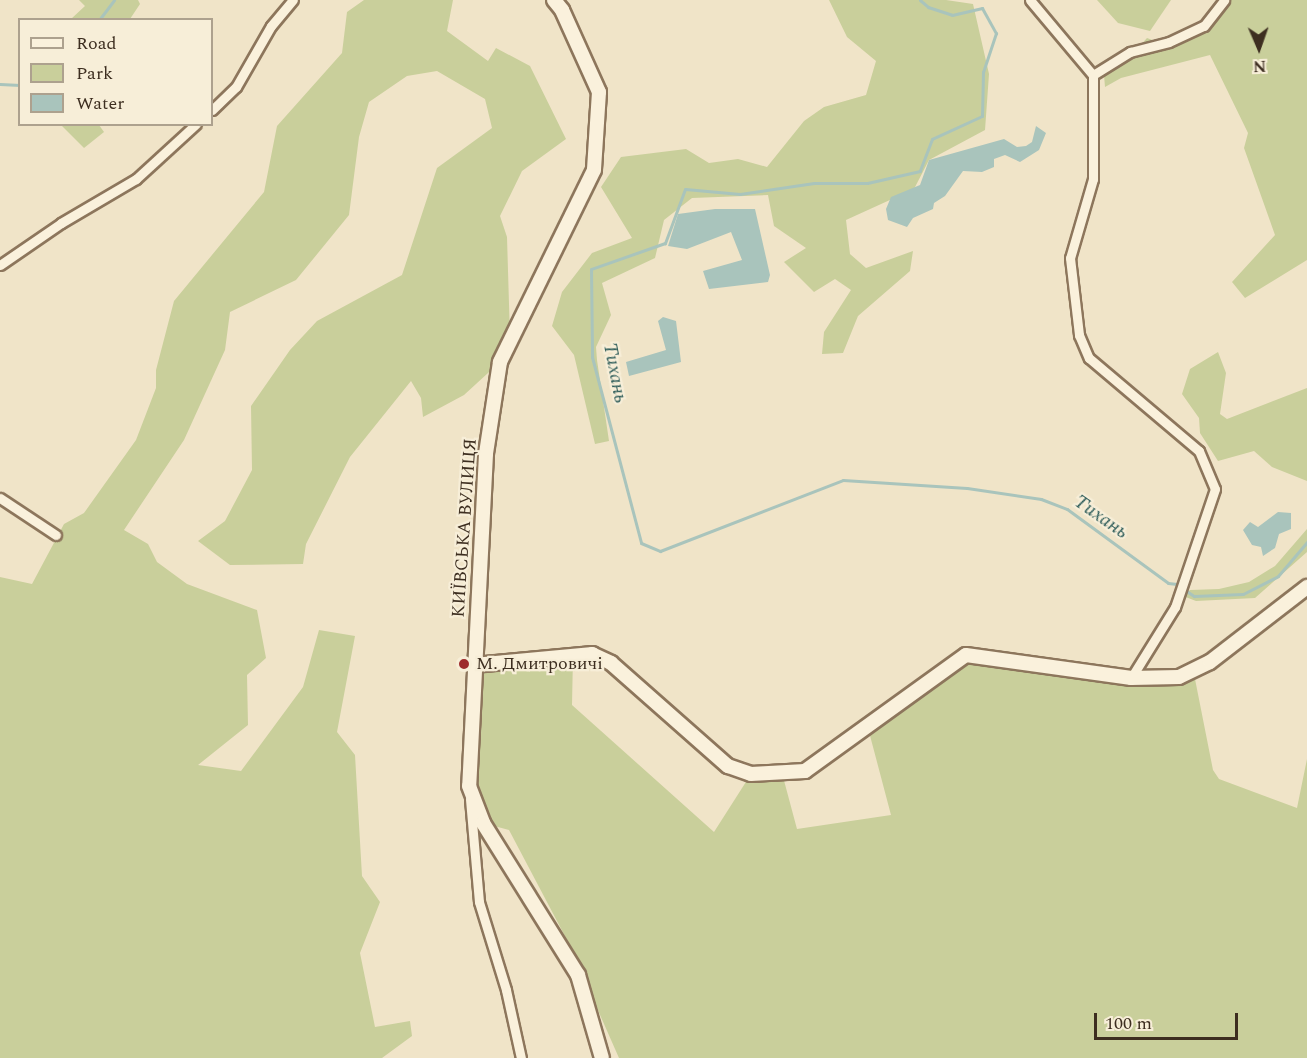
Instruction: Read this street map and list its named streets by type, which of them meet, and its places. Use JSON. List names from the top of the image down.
{
  "streets": {
    "main road": ["КИЇВСЬКА ВУЛИЦЯ"]
  },
  "water": ["Тихань"],
  "places": ["М. Дмитровичі"],
  "legend": ["Road", "Park", "Water"],
  "scale_bar": "100 m",
  "north": "bottom"
}
